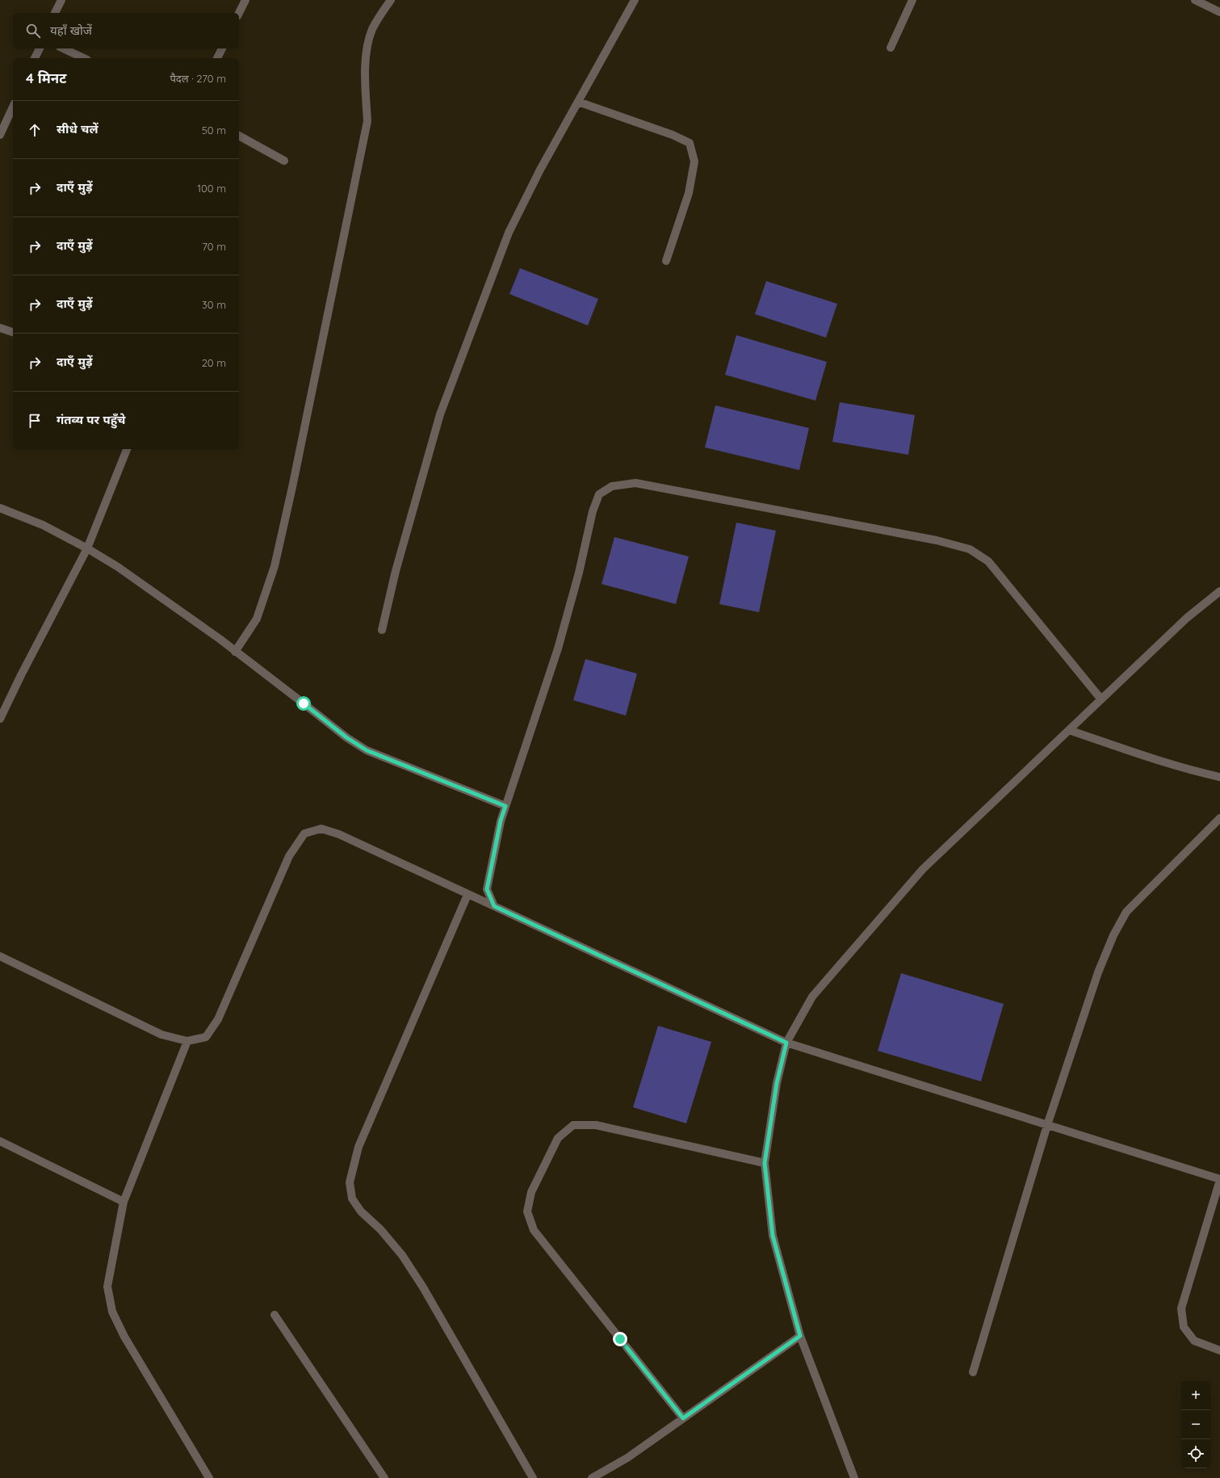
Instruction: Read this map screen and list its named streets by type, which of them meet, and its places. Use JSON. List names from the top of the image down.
{
  "page": {
    "search": "यहाँ खोजें",
    "heading": ["4 मिनट", "पैदल · 270 m"],
    "list": [
      ["सीधे चलें", "50 m"],
      ["दाएँ मुड़ें", "100 m"],
      ["दाएँ मुड़ें", "70 m"],
      ["दाएँ मुड़ें", "30 m"],
      ["दाएँ मुड़ें", "20 m"],
      "गंतव्य पर पहुँचे"
    ],
    "map_buttons": ["+", "−"]
  }
}
